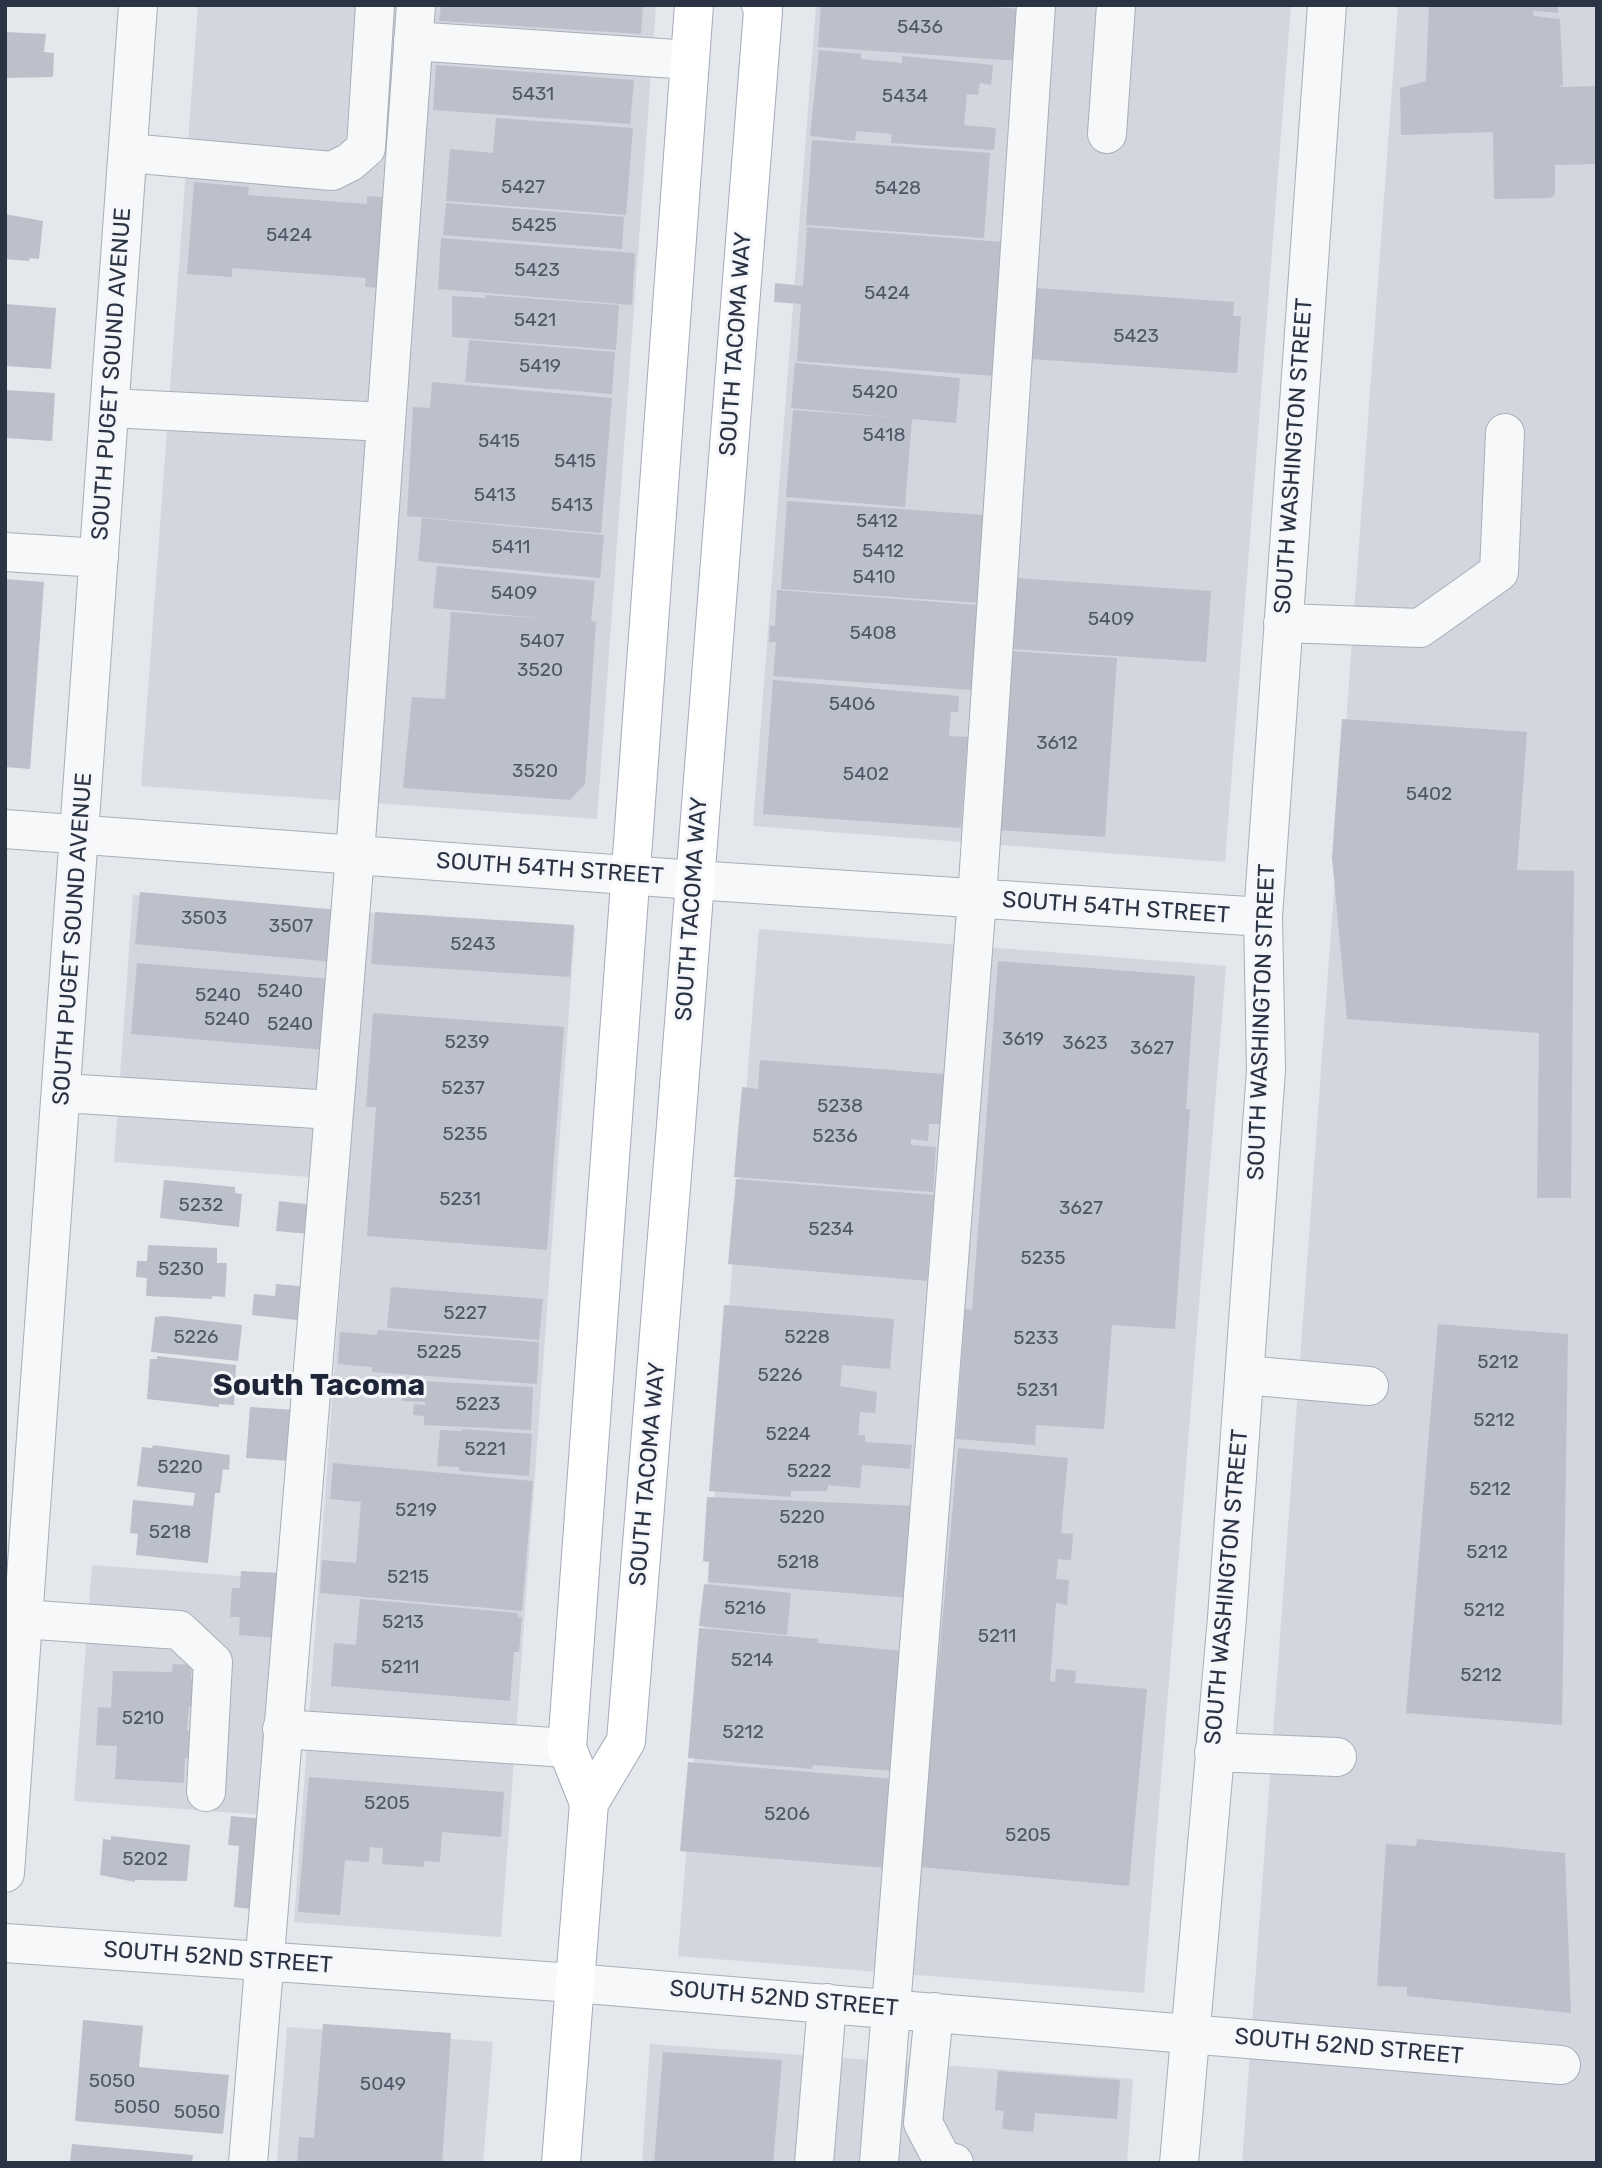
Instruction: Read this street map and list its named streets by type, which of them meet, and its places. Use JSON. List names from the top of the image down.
{
  "streets": {
    "main road": ["SOUTH TACOMA WAY"],
    "street": [
      "SOUTH PUGET SOUND AVENUE",
      "SOUTH WASHINGTON STREET",
      "SOUTH 54TH STREET",
      "SOUTH 52ND STREET"
    ]
  },
  "crossings": [
    ["SOUTH TACOMA WAY", "SOUTH 54TH STREET"],
    ["SOUTH TACOMA WAY", "SOUTH 52ND STREET"],
    ["SOUTH PUGET SOUND AVENUE", "SOUTH 54TH STREET"],
    ["SOUTH WASHINGTON STREET", "SOUTH 54TH STREET"],
    ["SOUTH WASHINGTON STREET", "SOUTH 52ND STREET"]
  ],
  "districts": ["South Tacoma"],
  "house_numbers": [
    "5436",
    "5431",
    "5434",
    "5427",
    "5428",
    "5425",
    "5424",
    "5423",
    "5424",
    "5421",
    "5423",
    "5419",
    "5420",
    "5418",
    "5415",
    "5415",
    "5413",
    "5413",
    "5412",
    "5411",
    "5412",
    "5410",
    "5409",
    "5409",
    "5408",
    "5407",
    "3520",
    "5406",
    "3612",
    "3520",
    "5402",
    "5402",
    "3503",
    "3507",
    "5243",
    "5240",
    "5240",
    "5240",
    "5240",
    "3619",
    "5239",
    "3623",
    "3627",
    "5237",
    "5238",
    "5235",
    "5236",
    "5231",
    "5232",
    "3627",
    "5234",
    "5235",
    "5230",
    "5227",
    "5226",
    "5228",
    "5233",
    "5225",
    "5212",
    "5226",
    "5231",
    "5223",
    "5212",
    "5224",
    "5221",
    "5220",
    "5222",
    "5212",
    "5219",
    "5220",
    "5218",
    "5212",
    "5218",
    "5215",
    "5216",
    "5212",
    "5213",
    "5211",
    "5214",
    "5211",
    "5212",
    "5210",
    "5212",
    "5205",
    "5206",
    "5205",
    "5202",
    "5050",
    "5049",
    "5050",
    "5050"
  ]
}
